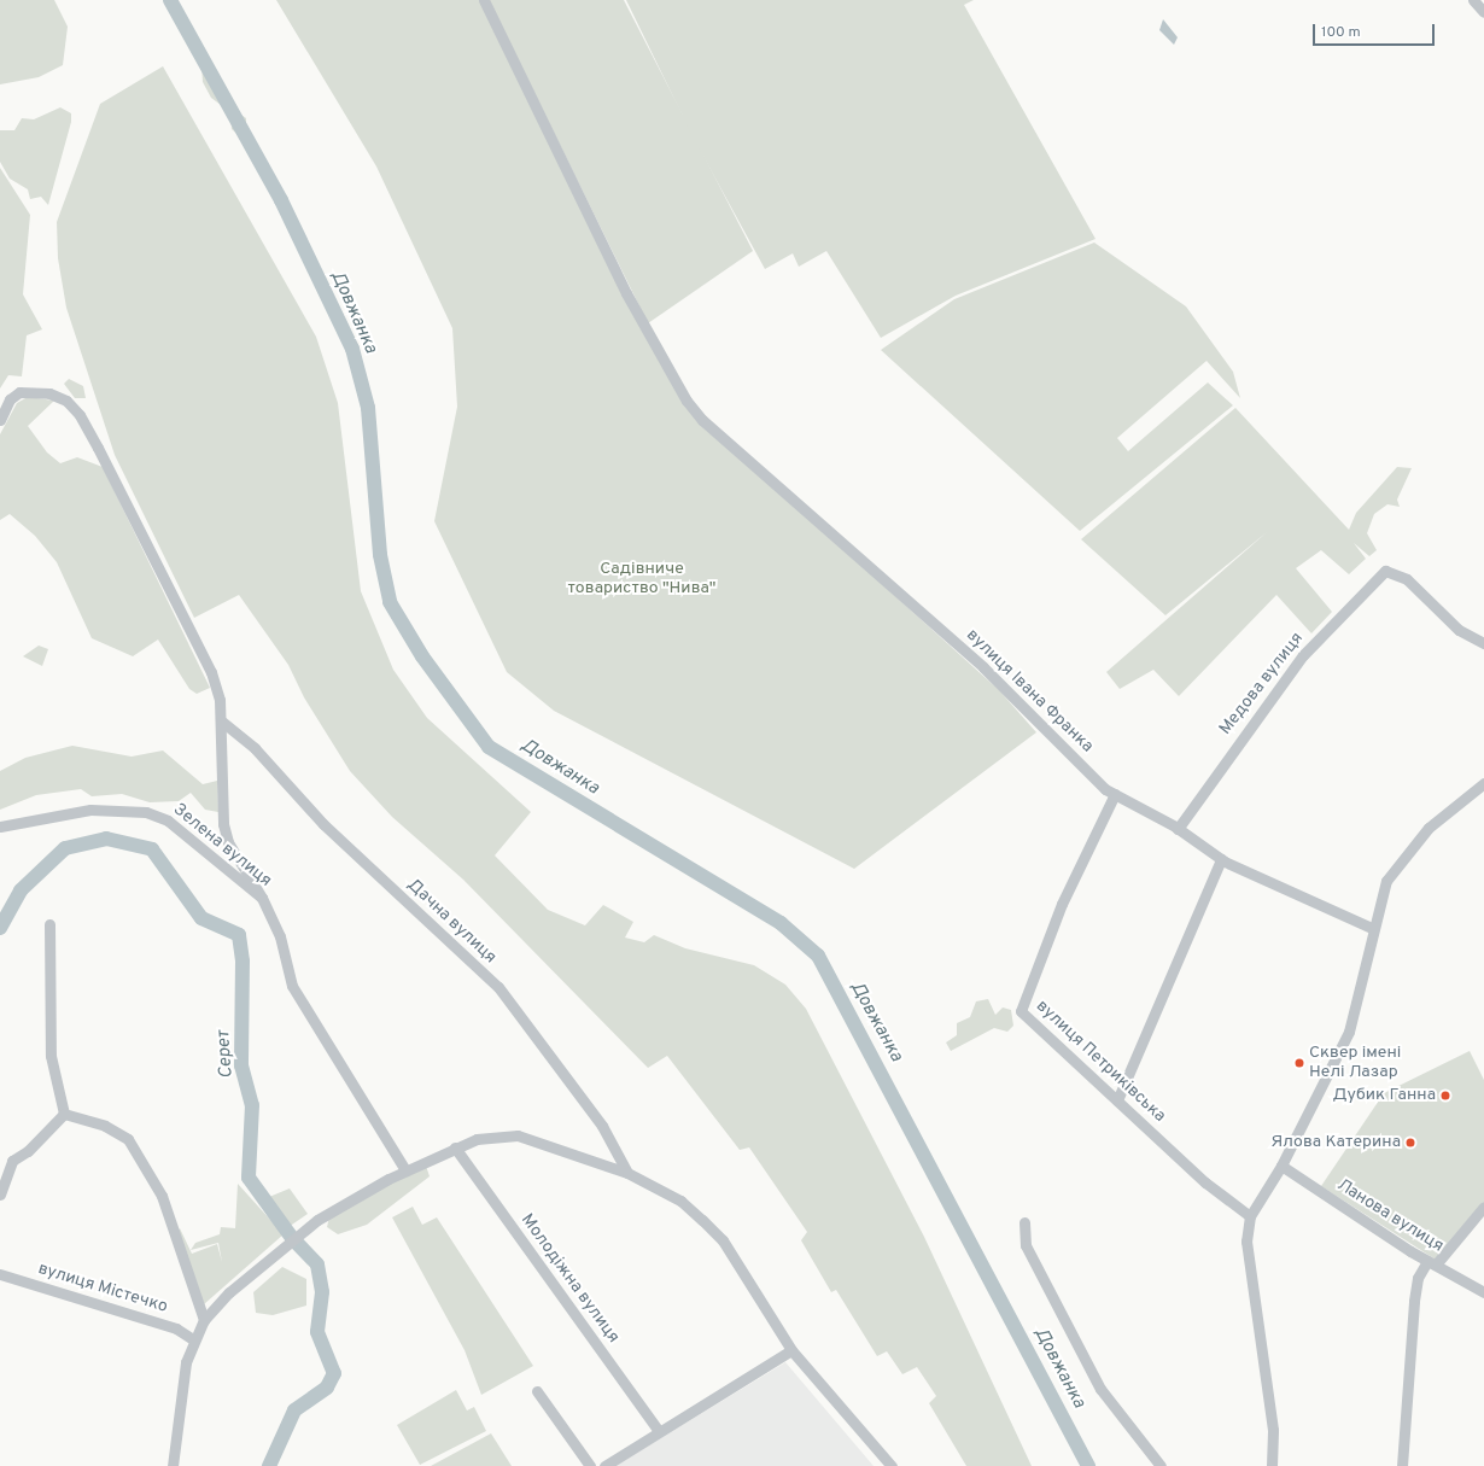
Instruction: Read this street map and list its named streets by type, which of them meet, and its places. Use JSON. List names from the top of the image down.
{
  "streets": {
    "street": [
      "Медова вулиця",
      "вулиця Івана Франка",
      "Зелена вулиця",
      "Дачна вулиця",
      "вулиця Петриківська",
      "Ланова вулиця",
      "Молодіжна вулиця",
      "вулиця Містечко"
    ]
  },
  "crossings": [
    ["Медова вулиця", "вулиця Івана Франка"],
    ["вулиця Івана Франка", "вулиця Петриківська"]
  ],
  "water": ["Довжанка", "Серет"],
  "parks": ["Садівниче товариство \"Нива\""],
  "places": ["Сквер імені Нелі Лазар", "Дубик Ганна", "Ялова Катерина"],
  "scale_bar": "100 m"
}
